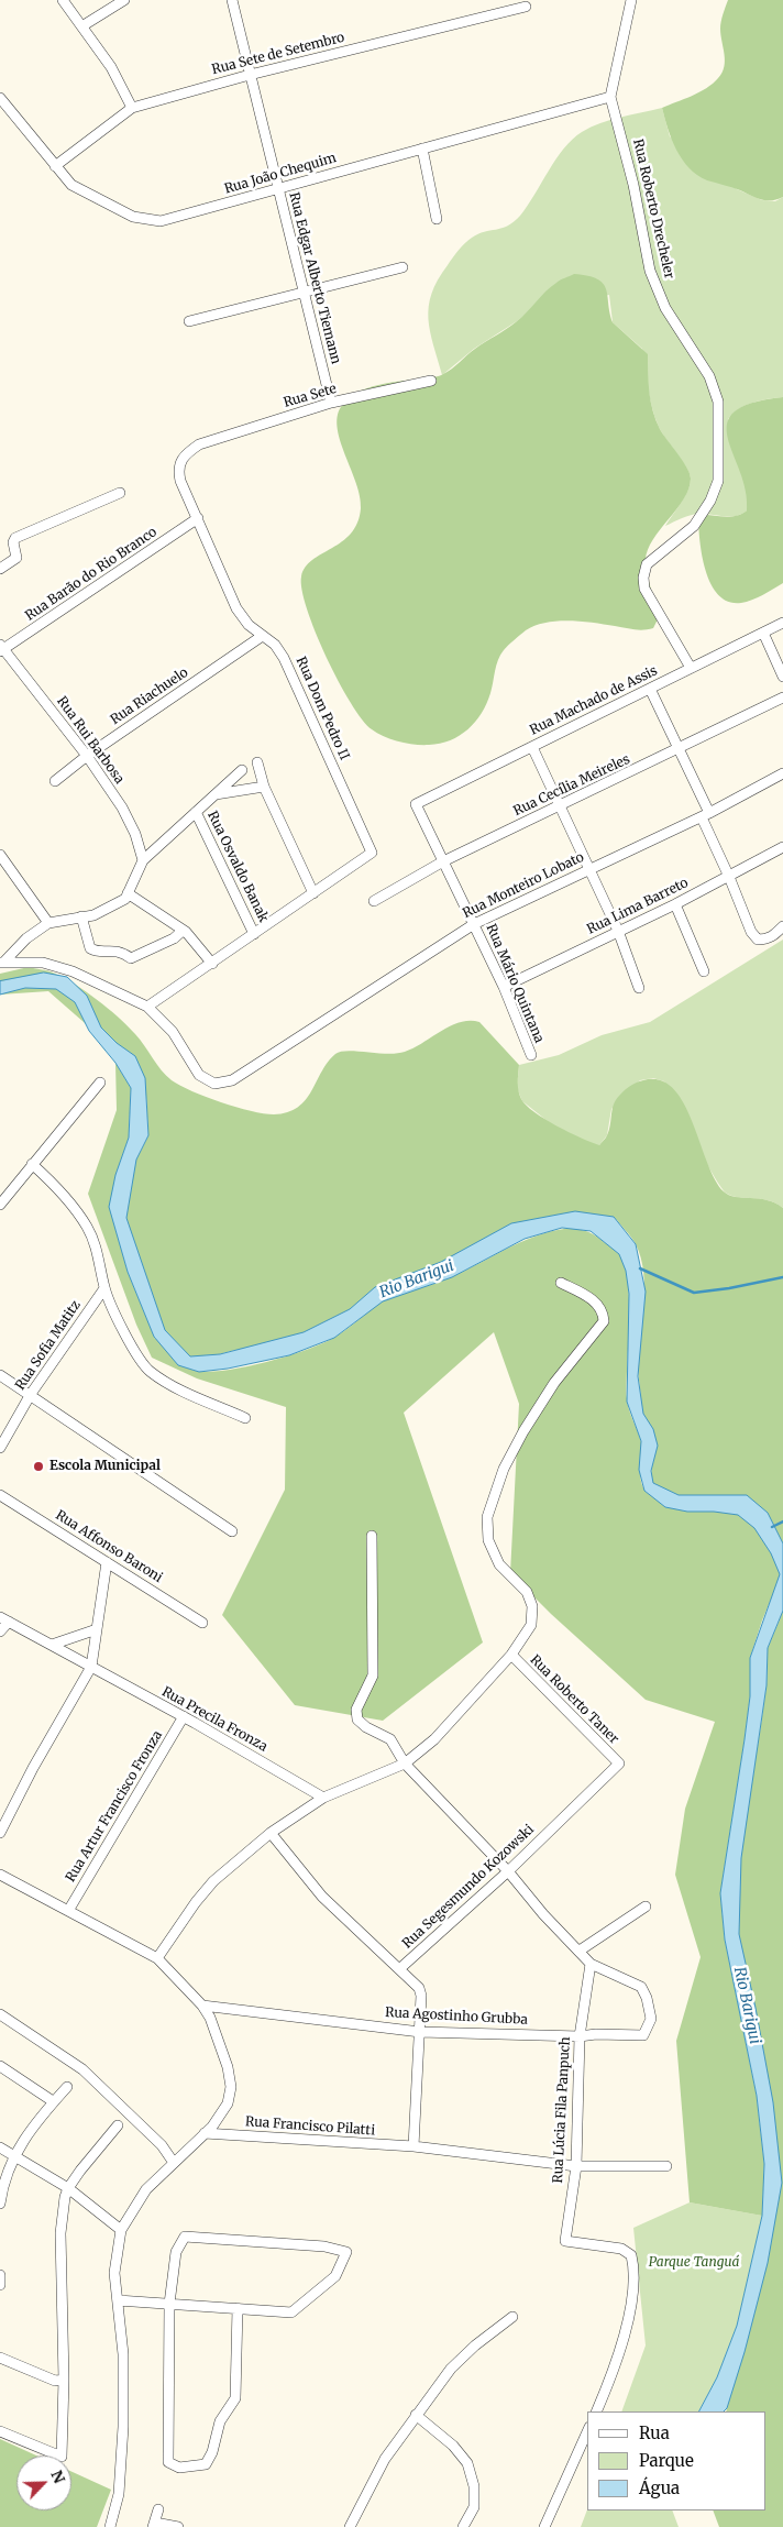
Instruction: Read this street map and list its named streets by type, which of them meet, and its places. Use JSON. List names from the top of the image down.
{
  "streets": {
    "street": [
      "Rua Sete de Setembro",
      "Rua João Chequim",
      "Rua Roberto Drecheler",
      "Rua Edgar Alberto Tiemann",
      "Rua Sete",
      "Rua Barão do Rio Branco",
      "Rua Riachuelo",
      "Rua Machado de Assis",
      "Rua Dom Pedro II",
      "Rua Rui Barbosa",
      "Rua Cecília Meireles",
      "Rua Osvaldo Banak",
      "Rua Monteiro Lobato",
      "Rua Lima Barreto",
      "Rua Mário Quintana",
      "Rua Sofia Matitz",
      "Rua Affonso Baroni",
      "Rua Roberto Taner",
      "Rua Precila Fronza",
      "Rua Artur Francisco Fronza",
      "Rua Segesmundo Kozowski",
      "Rua Agostinho Grubba",
      "Rua Lúcia Fila Panpuch",
      "Rua Francisco Pilatti"
    ]
  },
  "crossings": [
    ["Rua Sete de Setembro", "Rua João Chequim"],
    ["Rua Sete de Setembro", "Rua Edgar Alberto Tiemann"],
    ["Rua João Chequim", "Rua Roberto Drecheler"],
    ["Rua João Chequim", "Rua Edgar Alberto Tiemann"],
    ["Rua Roberto Drecheler", "Rua Machado de Assis"],
    ["Rua Edgar Alberto Tiemann", "Rua Sete"],
    ["Rua Sete", "Rua Dom Pedro II"],
    ["Rua Barão do Rio Branco", "Rua Dom Pedro II"],
    ["Rua Barão do Rio Branco", "Rua Rui Barbosa"],
    ["Rua Riachuelo", "Rua Dom Pedro II"],
    ["Rua Riachuelo", "Rua Rui Barbosa"],
    ["Rua Machado de Assis", "Rua Mário Quintana"],
    ["Rua Cecília Meireles", "Rua Mário Quintana"],
    ["Rua Monteiro Lobato", "Rua Mário Quintana"],
    ["Rua Lima Barreto", "Rua Mário Quintana"],
    ["Rua Roberto Taner", "Rua Segesmundo Kozowski"],
    ["Rua Precila Fronza", "Rua Artur Francisco Fronza"],
    ["Rua Segesmundo Kozowski", "Rua Agostinho Grubba"],
    ["Rua Segesmundo Kozowski", "Rua Francisco Pilatti"],
    ["Rua Agostinho Grubba", "Rua Lúcia Fila Panpuch"],
    ["Rua Lúcia Fila Panpuch", "Rua Francisco Pilatti"]
  ],
  "water": ["Rio Barigui"],
  "parks": ["Parque Tanguá"],
  "places": ["Escola Municipal"],
  "legend": ["Rua", "Parque", "Água"],
  "north": "top right"
}
